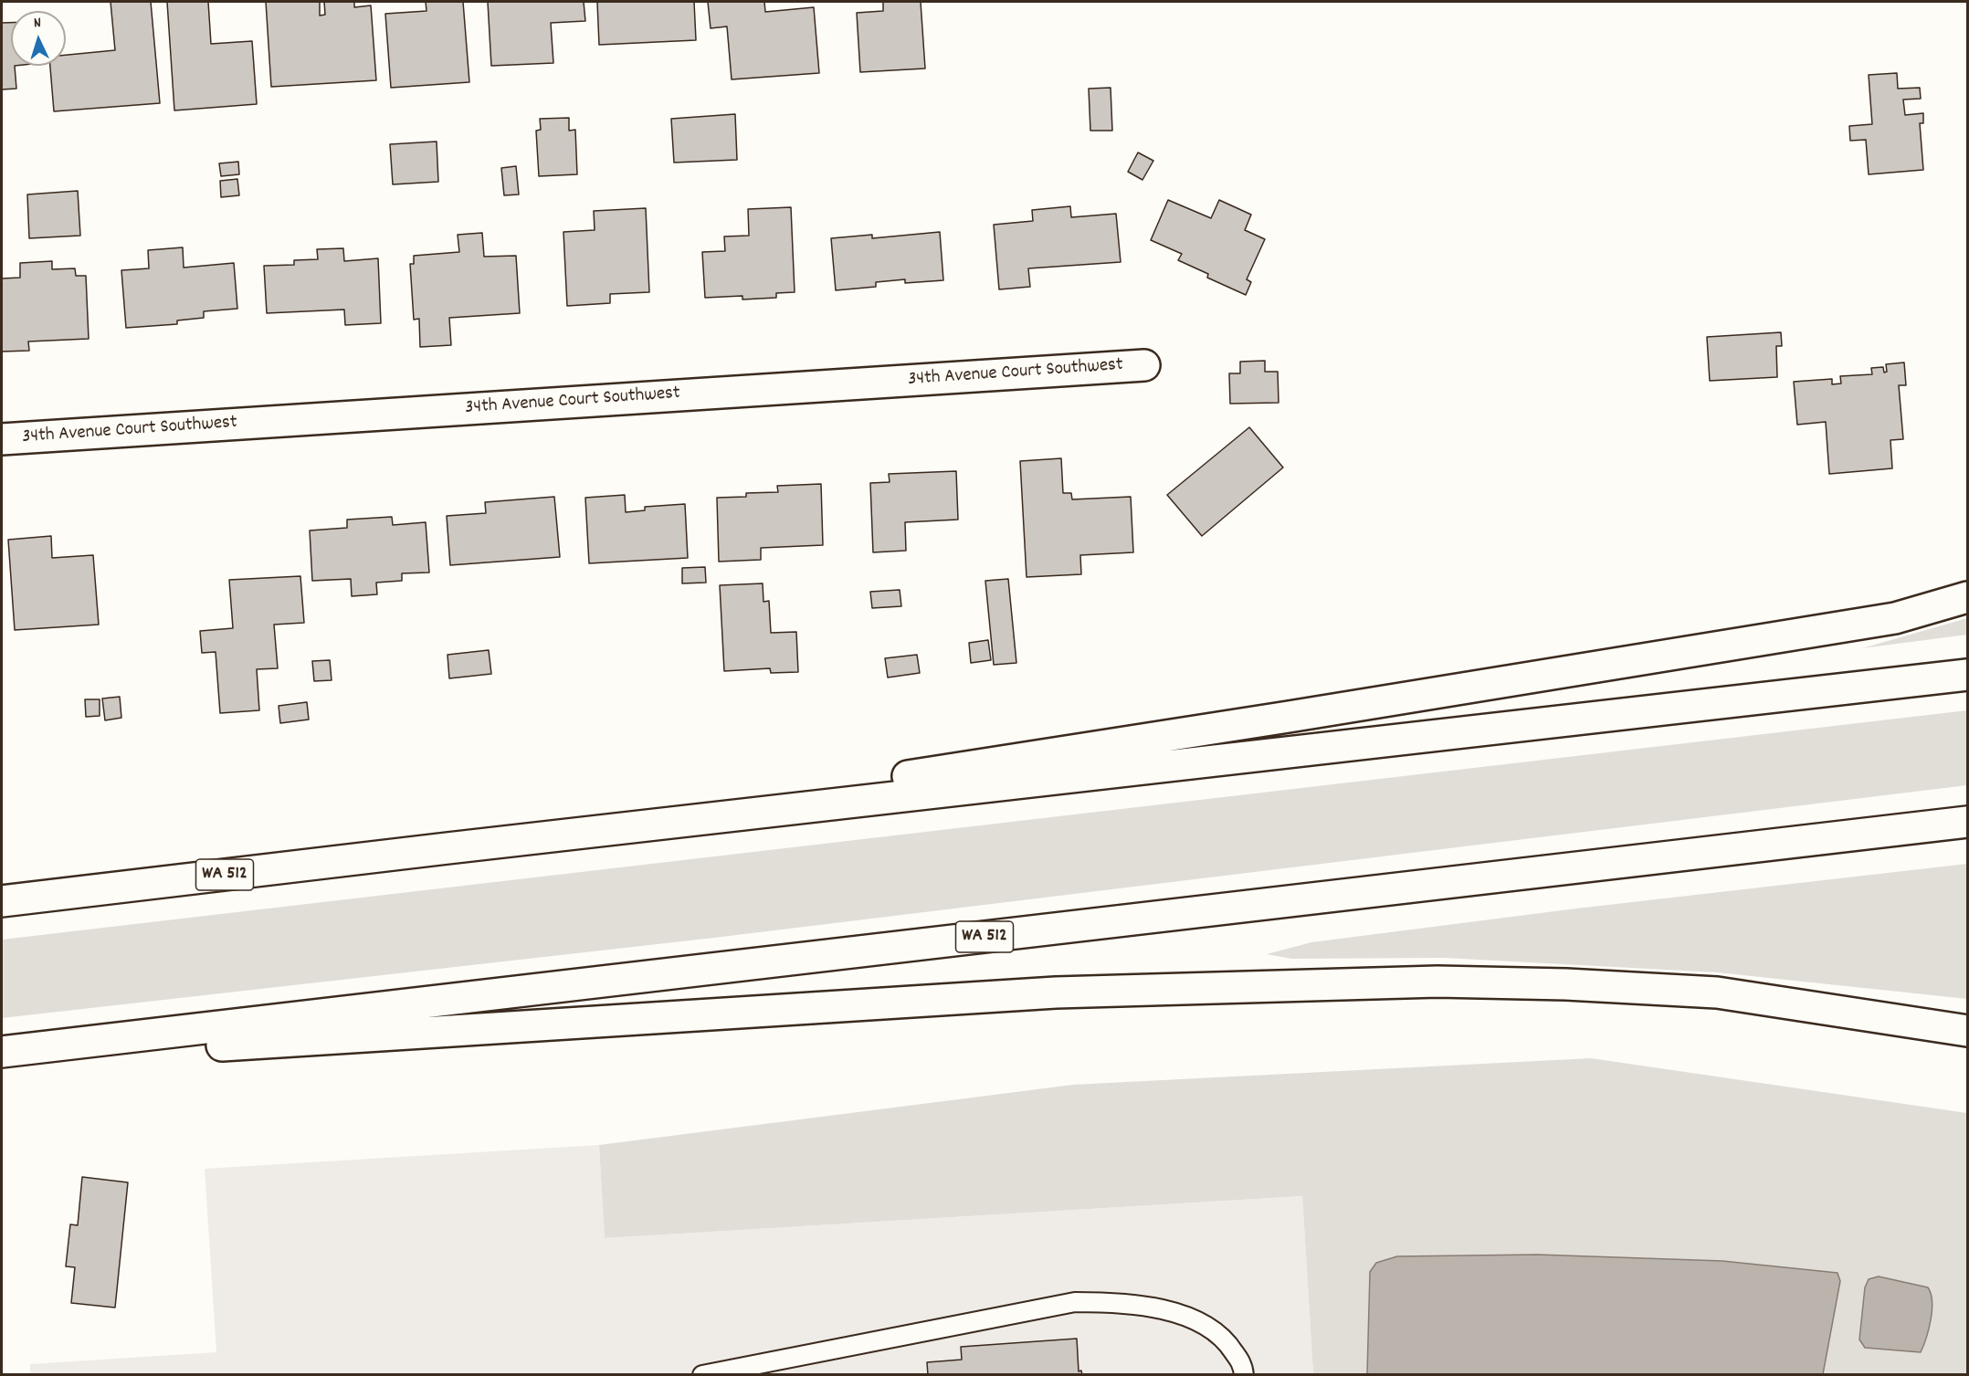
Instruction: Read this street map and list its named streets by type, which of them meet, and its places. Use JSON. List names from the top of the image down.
{
  "streets": {
    "main road": ["34th Avenue Court Southwest", "WA 512"]
  },
  "north": "top"
}
